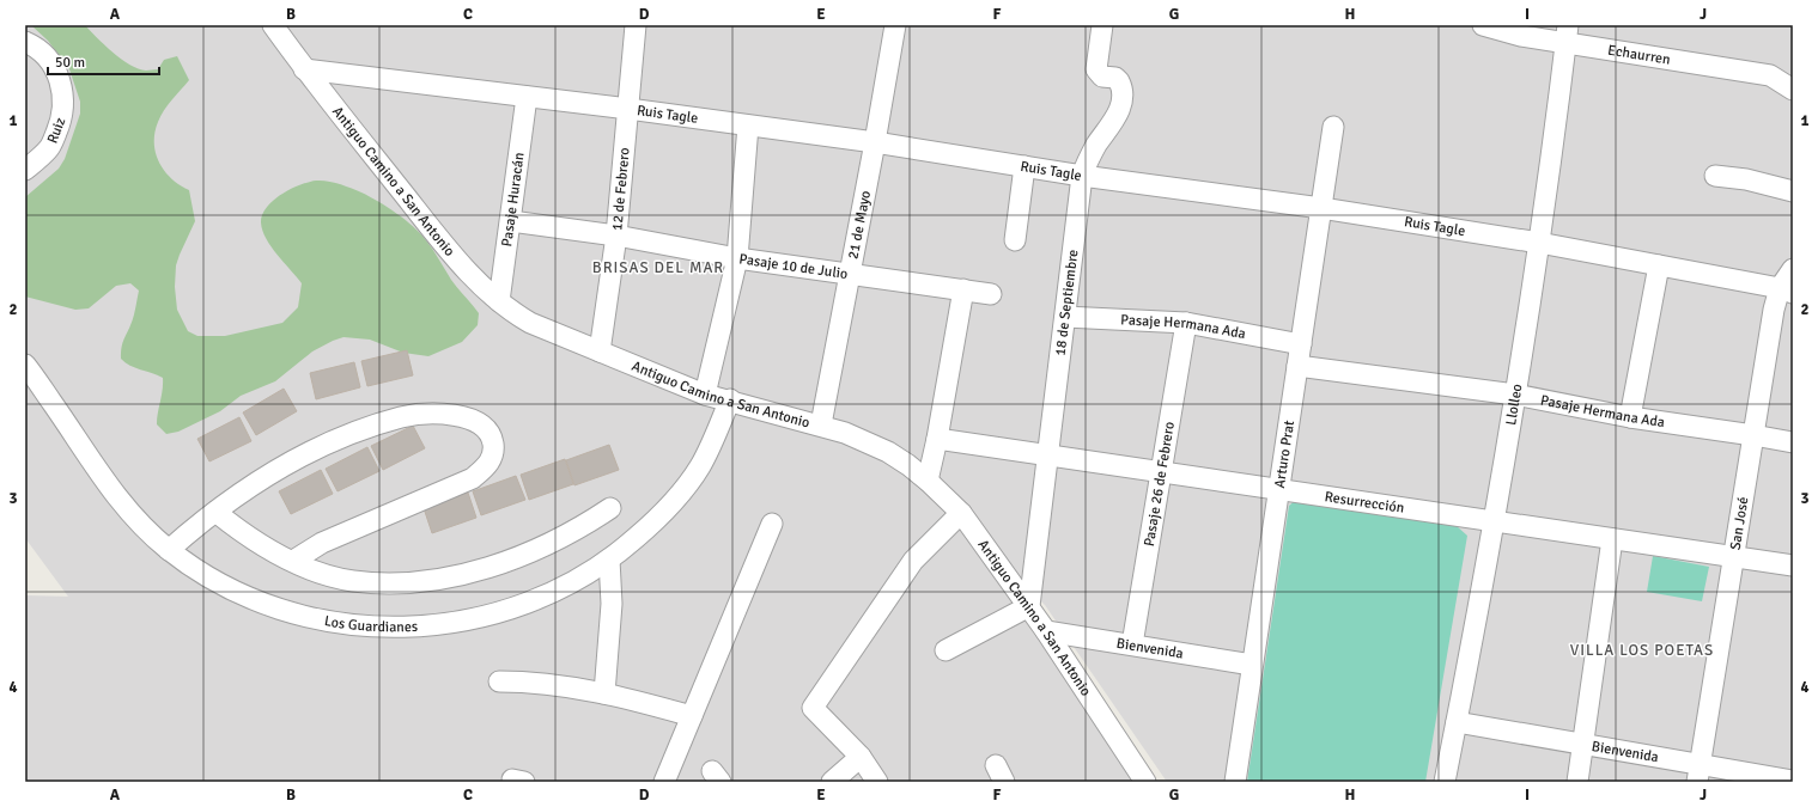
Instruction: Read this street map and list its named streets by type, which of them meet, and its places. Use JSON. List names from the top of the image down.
{
  "streets": {
    "street": [
      "Echaurren",
      "Ruis Tagle",
      "Ruiz",
      "Antiguo Camino a San Antonio",
      "12 de Febrero",
      "Pasaje Huracán",
      "21 de Mayo",
      "Pasaje 10 de Julio",
      "18 de Septiembre",
      "Pasaje Hermana Ada",
      "Llolleo",
      "Arturo Prat",
      "Pasaje 26 de Febrero",
      "Resurrección",
      "San José",
      "Los Guardianes",
      "Bienvenida"
    ]
  },
  "crossings": [
    ["Echaurren", "Llolleo"],
    ["Ruis Tagle", "Antiguo Camino a San Antonio"],
    ["Ruis Tagle", "12 de Febrero"],
    ["Ruis Tagle", "Pasaje Huracán"],
    ["Ruis Tagle", "21 de Mayo"],
    ["Ruis Tagle", "18 de Septiembre"],
    ["Ruis Tagle", "Llolleo"],
    ["Ruis Tagle", "Arturo Prat"],
    ["Ruis Tagle", "San José"],
    ["Antiguo Camino a San Antonio", "12 de Febrero"],
    ["Antiguo Camino a San Antonio", "Pasaje Huracán"],
    ["Antiguo Camino a San Antonio", "21 de Mayo"],
    ["Antiguo Camino a San Antonio", "18 de Septiembre"],
    ["Antiguo Camino a San Antonio", "Los Guardianes"],
    ["Antiguo Camino a San Antonio", "Bienvenida"],
    ["12 de Febrero", "Pasaje 10 de Julio"],
    ["Pasaje Huracán", "Pasaje 10 de Julio"],
    ["21 de Mayo", "Pasaje 10 de Julio"],
    ["18 de Septiembre", "Pasaje Hermana Ada"],
    ["18 de Septiembre", "Resurrección"],
    ["Pasaje Hermana Ada", "Llolleo"],
    ["Pasaje Hermana Ada", "Arturo Prat"],
    ["Pasaje Hermana Ada", "Pasaje 26 de Febrero"],
    ["Pasaje Hermana Ada", "San José"],
    ["Llolleo", "Resurrección"],
    ["Llolleo", "Bienvenida"],
    ["Arturo Prat", "Resurrección"],
    ["Arturo Prat", "Bienvenida"],
    ["Pasaje 26 de Febrero", "Resurrección"],
    ["Pasaje 26 de Febrero", "Bienvenida"],
    ["Resurrección", "San José"],
    ["San José", "Bienvenida"]
  ],
  "districts": ["BRISAS DEL MAR", "VILLA LOS POETAS"],
  "scale_bar": "50 m",
  "grid": {
    "columns": [
      "A",
      "B",
      "C",
      "D",
      "E",
      "F",
      "G",
      "H",
      "I",
      "J"
    ],
    "rows": [
      "1",
      "2",
      "3",
      "4"
    ]
  }
}
